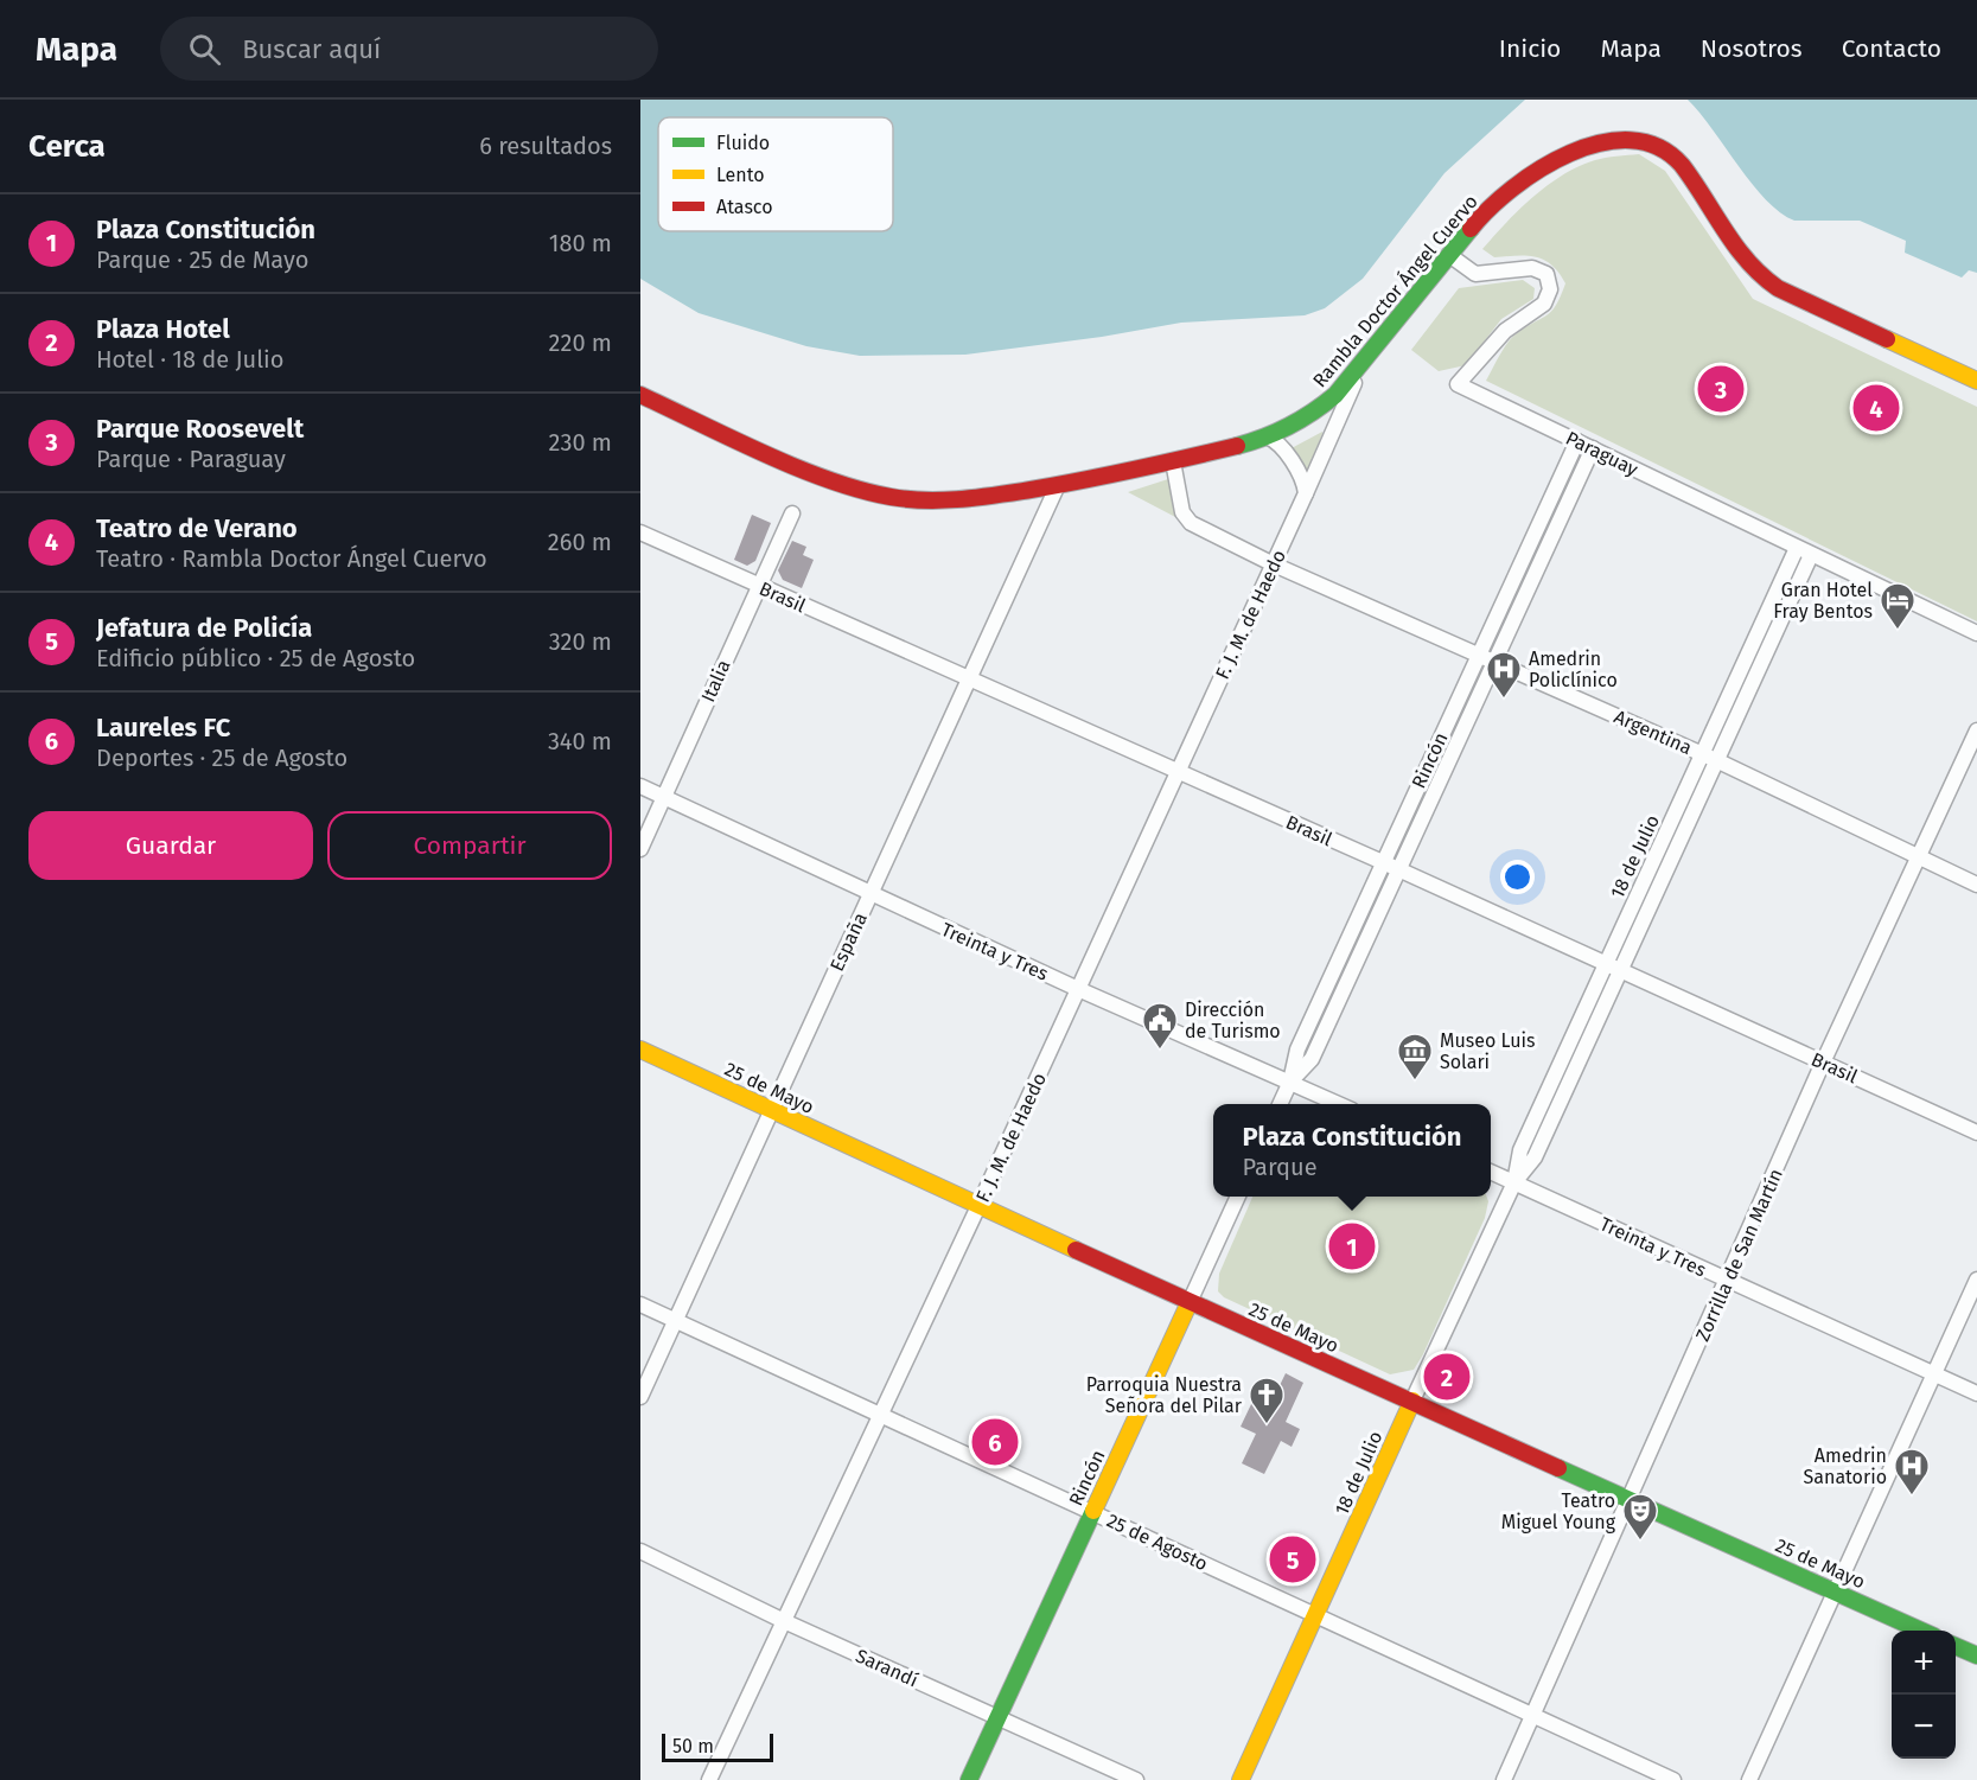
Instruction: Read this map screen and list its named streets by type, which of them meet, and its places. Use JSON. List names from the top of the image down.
{
  "streets": {
    "street": [
      "Rambla Doctor Ángel Cuervo",
      "Paraguay",
      "Brasil",
      "F. J. M. de Haedo",
      "Italia",
      "Argentina",
      "Rincón",
      "18 de Julio",
      "España",
      "Treinta y Tres",
      "25 de Mayo",
      "Zorrilla de San Martín",
      "25 de Agosto",
      "Sarandí"
    ]
  },
  "crossings": [
    ["Rambla Doctor Ángel Cuervo", "Paraguay"],
    ["Rambla Doctor Ángel Cuervo", "F. J. M. de Haedo"],
    ["Rambla Doctor Ángel Cuervo", "Argentina"],
    ["Rambla Doctor Ángel Cuervo", "España"],
    ["Paraguay", "Rincón"],
    ["Paraguay", "18 de Julio"],
    ["Brasil", "F. J. M. de Haedo"],
    ["Brasil", "Italia"],
    ["Brasil", "Rincón"],
    ["Brasil", "18 de Julio"],
    ["Brasil", "España"],
    ["Brasil", "Zorrilla de San Martín"],
    ["F. J. M. de Haedo", "Argentina"],
    ["F. J. M. de Haedo", "Treinta y Tres"],
    ["F. J. M. de Haedo", "25 de Mayo"],
    ["F. J. M. de Haedo", "25 de Agosto"],
    ["F. J. M. de Haedo", "Sarandí"],
    ["Italia", "Treinta y Tres"],
    ["Argentina", "Rincón"],
    ["Argentina", "18 de Julio"],
    ["Argentina", "Zorrilla de San Martín"],
    ["Rincón", "Treinta y Tres"],
    ["Rincón", "25 de Mayo"],
    ["Rincón", "25 de Agosto"],
    ["Rincón", "Sarandí"],
    ["18 de Julio", "Treinta y Tres"],
    ["18 de Julio", "25 de Mayo"],
    ["18 de Julio", "25 de Agosto"],
    ["España", "Treinta y Tres"],
    ["España", "25 de Mayo"],
    ["España", "25 de Agosto"],
    ["Treinta y Tres", "Zorrilla de San Martín"],
    ["25 de Mayo", "Zorrilla de San Martín"],
    ["Zorrilla de San Martín", "25 de Agosto"]
  ],
  "places": {
    "hotel": ["Gran Hotel Fray Bentos"],
    "hospital": ["Amedrin Policlínico", "Amedrin Sanatorio"],
    "public building": ["Dirección de Turismo"],
    "museum": ["Museo Luis Solari"],
    "church": ["Parroquia Nuestra Señora del Pilar"],
    "theatre": ["Teatro Miguel Young"]
  },
  "legend": ["Fluido", "Lento", "Atasco"],
  "scale_bar": "50 m",
  "page": {
    "header": "Mapa",
    "search": "Buscar aquí",
    "nav": [
      "Inicio",
      "Mapa",
      "Nosotros",
      "Contacto"
    ],
    "heading": ["Cerca", "6 resultados"],
    "list": [
      {
        "mark": "1",
        "name": "Plaza Constitución",
        "note": "Parque · 25 de Mayo",
        "value": "180 m"
      },
      {
        "mark": "2",
        "name": "Plaza Hotel",
        "note": "Hotel · 18 de Julio",
        "value": "220 m"
      },
      {
        "mark": "3",
        "name": "Parque Roosevelt",
        "note": "Parque · Paraguay",
        "value": "230 m"
      },
      {
        "mark": "4",
        "name": "Teatro de Verano",
        "note": "Teatro · Rambla Doctor Ángel Cuervo",
        "value": "260 m"
      },
      {
        "mark": "5",
        "name": "Jefatura de Policía",
        "note": "Edificio público · 25 de Agosto",
        "value": "320 m"
      },
      {
        "mark": "6",
        "name": "Laureles FC",
        "note": "Deportes · 25 de Agosto",
        "value": "340 m"
      }
    ],
    "pins": [
      "3",
      "4",
      "1",
      "2",
      "6",
      "5"
    ],
    "buttons": ["Guardar", "Compartir"],
    "popup": ["Plaza Constitución", "Parque"],
    "map_buttons": ["+", "−"],
    "scale": "50 m"
  }
}
